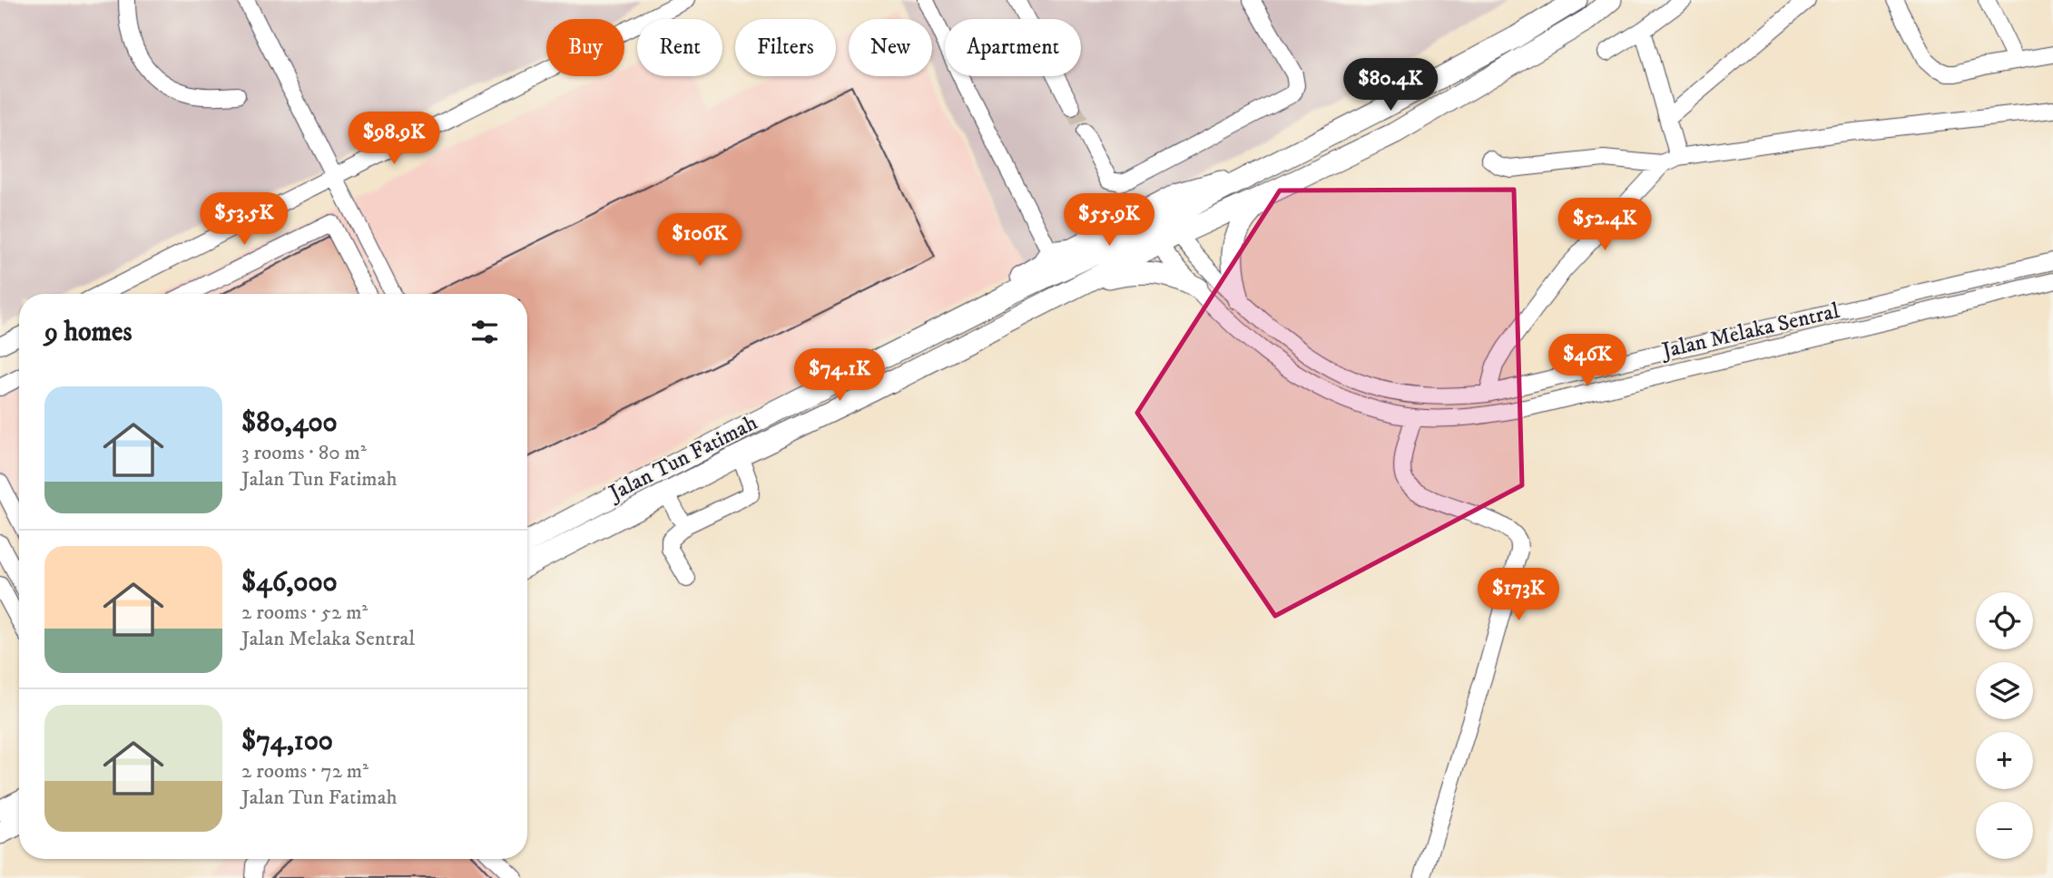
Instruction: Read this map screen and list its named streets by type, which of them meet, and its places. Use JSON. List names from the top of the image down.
{
  "streets": {
    "main road": ["Jalan Tun Fatimah"],
    "street": ["Jalan Melaka Sentral"]
  },
  "crossings": [
    ["Jalan Melaka Sentral", "Jalan Tun Fatimah"]
  ],
  "page": {
    "chip": [
      "Buy",
      "Rent",
      "Filters",
      "New",
      "Apartment"
    ],
    "price": [
      "$80.4K",
      "$98.9K",
      "$53.5K",
      "$55.9K",
      "$52.4K",
      "$106K",
      "$46K",
      "$74.1K",
      "$173K"
    ],
    "heading": "9 homes",
    "list": [
      {
        "name": "$80,400",
        "note": "3 rooms · 80 m² · Jalan Tun Fatimah"
      },
      {
        "name": "$46,000",
        "note": "2 rooms · 52 m² · Jalan Melaka Sentral"
      },
      {
        "name": "$74,100",
        "note": "2 rooms · 72 m² · Jalan Tun Fatimah"
      }
    ],
    "map_buttons": ["+", "−"]
  }
}
